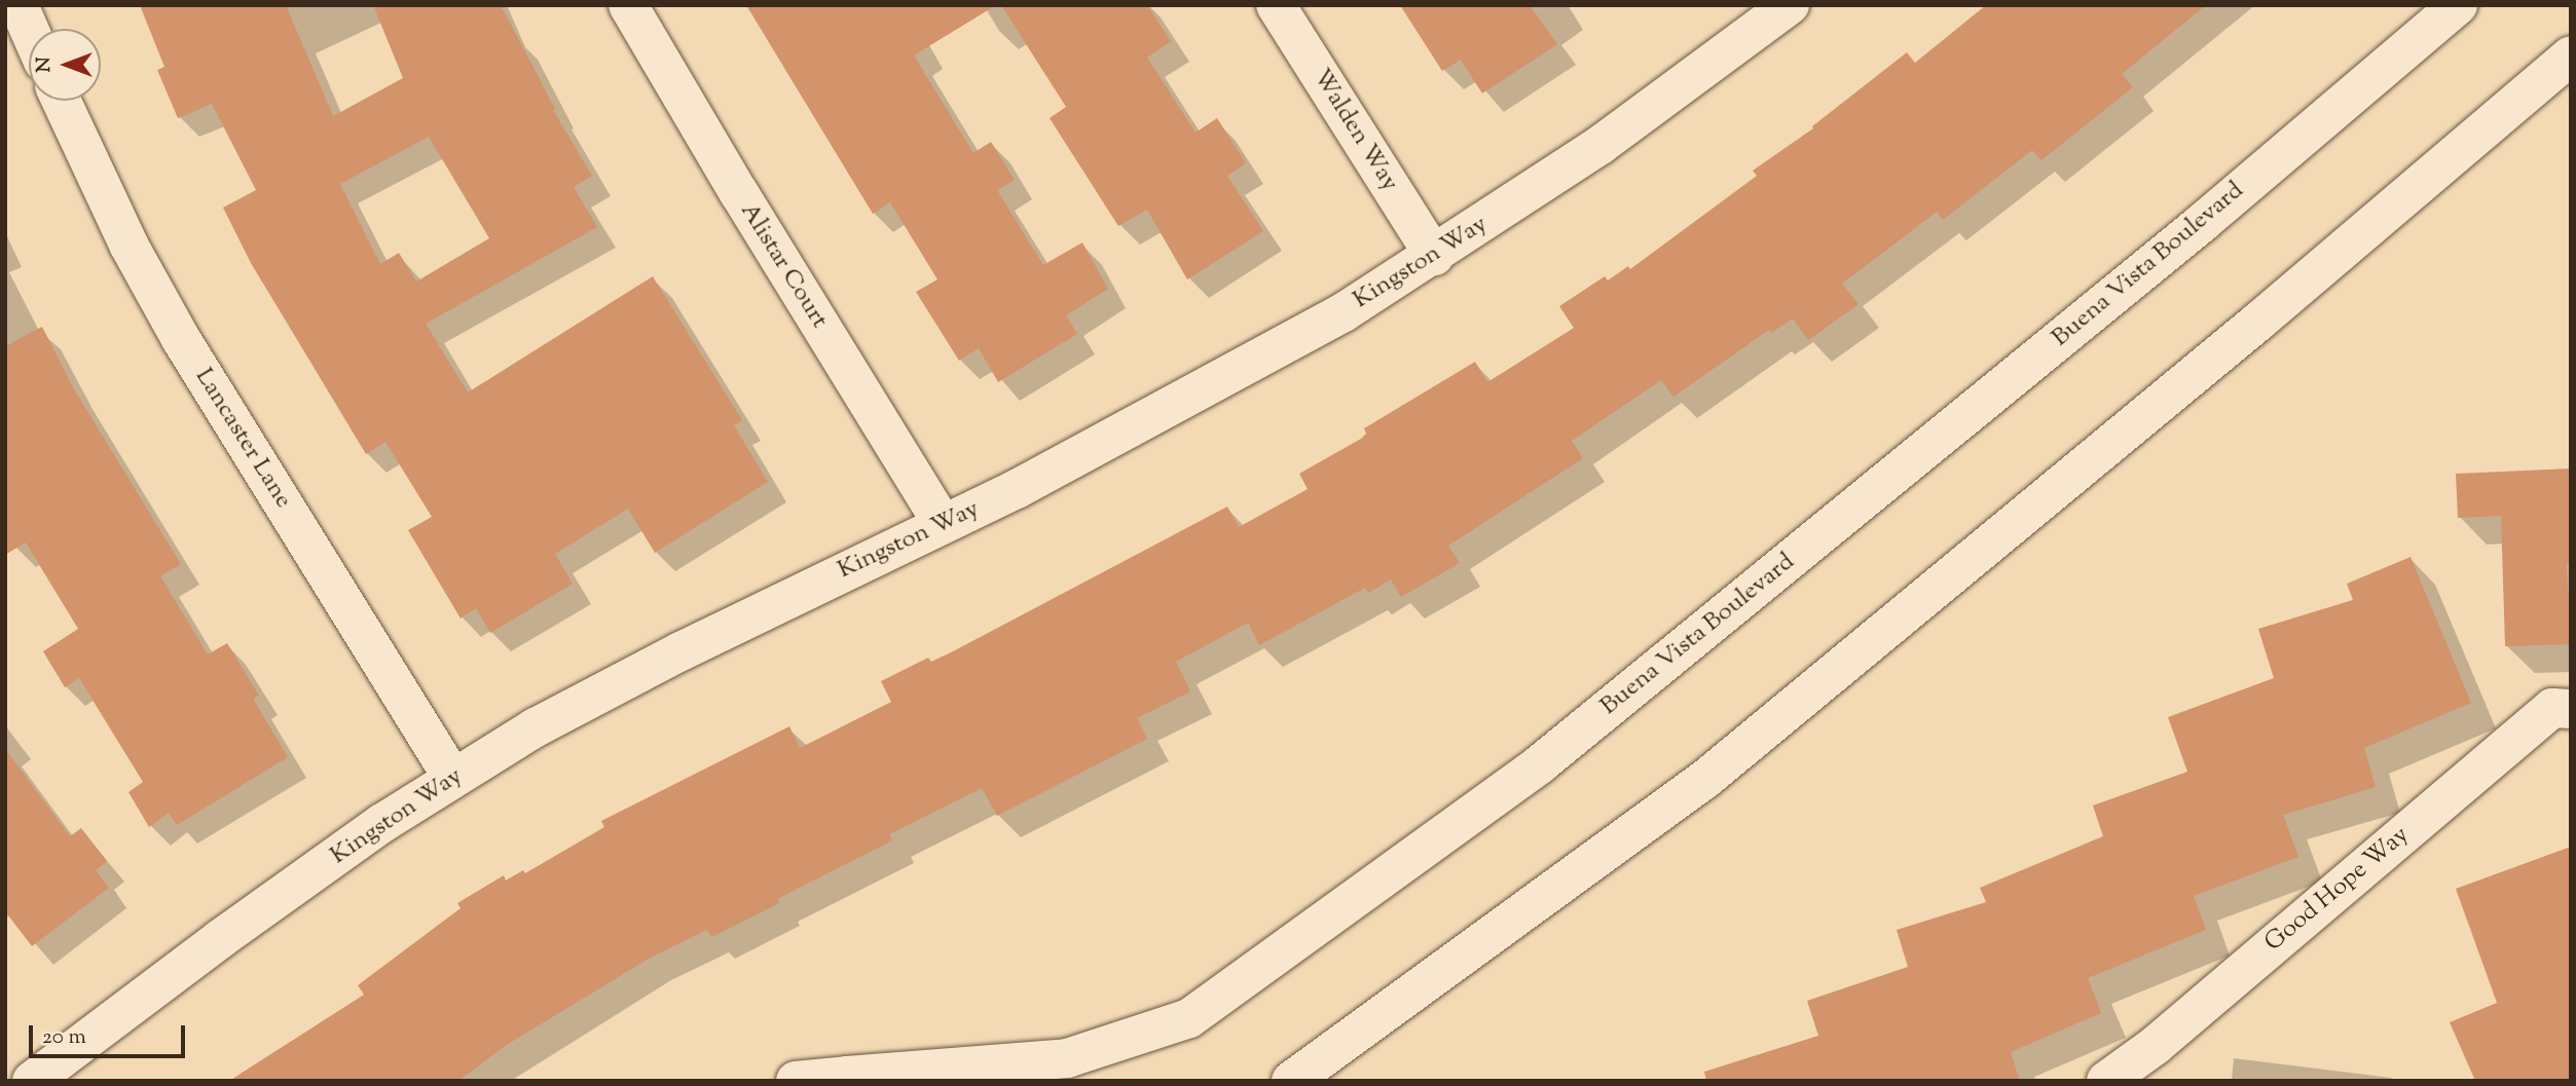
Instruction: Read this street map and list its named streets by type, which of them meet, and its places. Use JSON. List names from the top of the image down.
{
  "streets": {
    "street": [
      "Walden Way",
      "Kingston Way",
      "Buena Vista Boulevard",
      "Alistar Court",
      "Lancaster Lane",
      "Good Hope Way"
    ]
  },
  "crossings": [
    ["Walden Way", "Kingston Way"],
    ["Kingston Way", "Alistar Court"],
    ["Kingston Way", "Lancaster Lane"]
  ],
  "scale_bar": "20 m",
  "north": "left"
}
